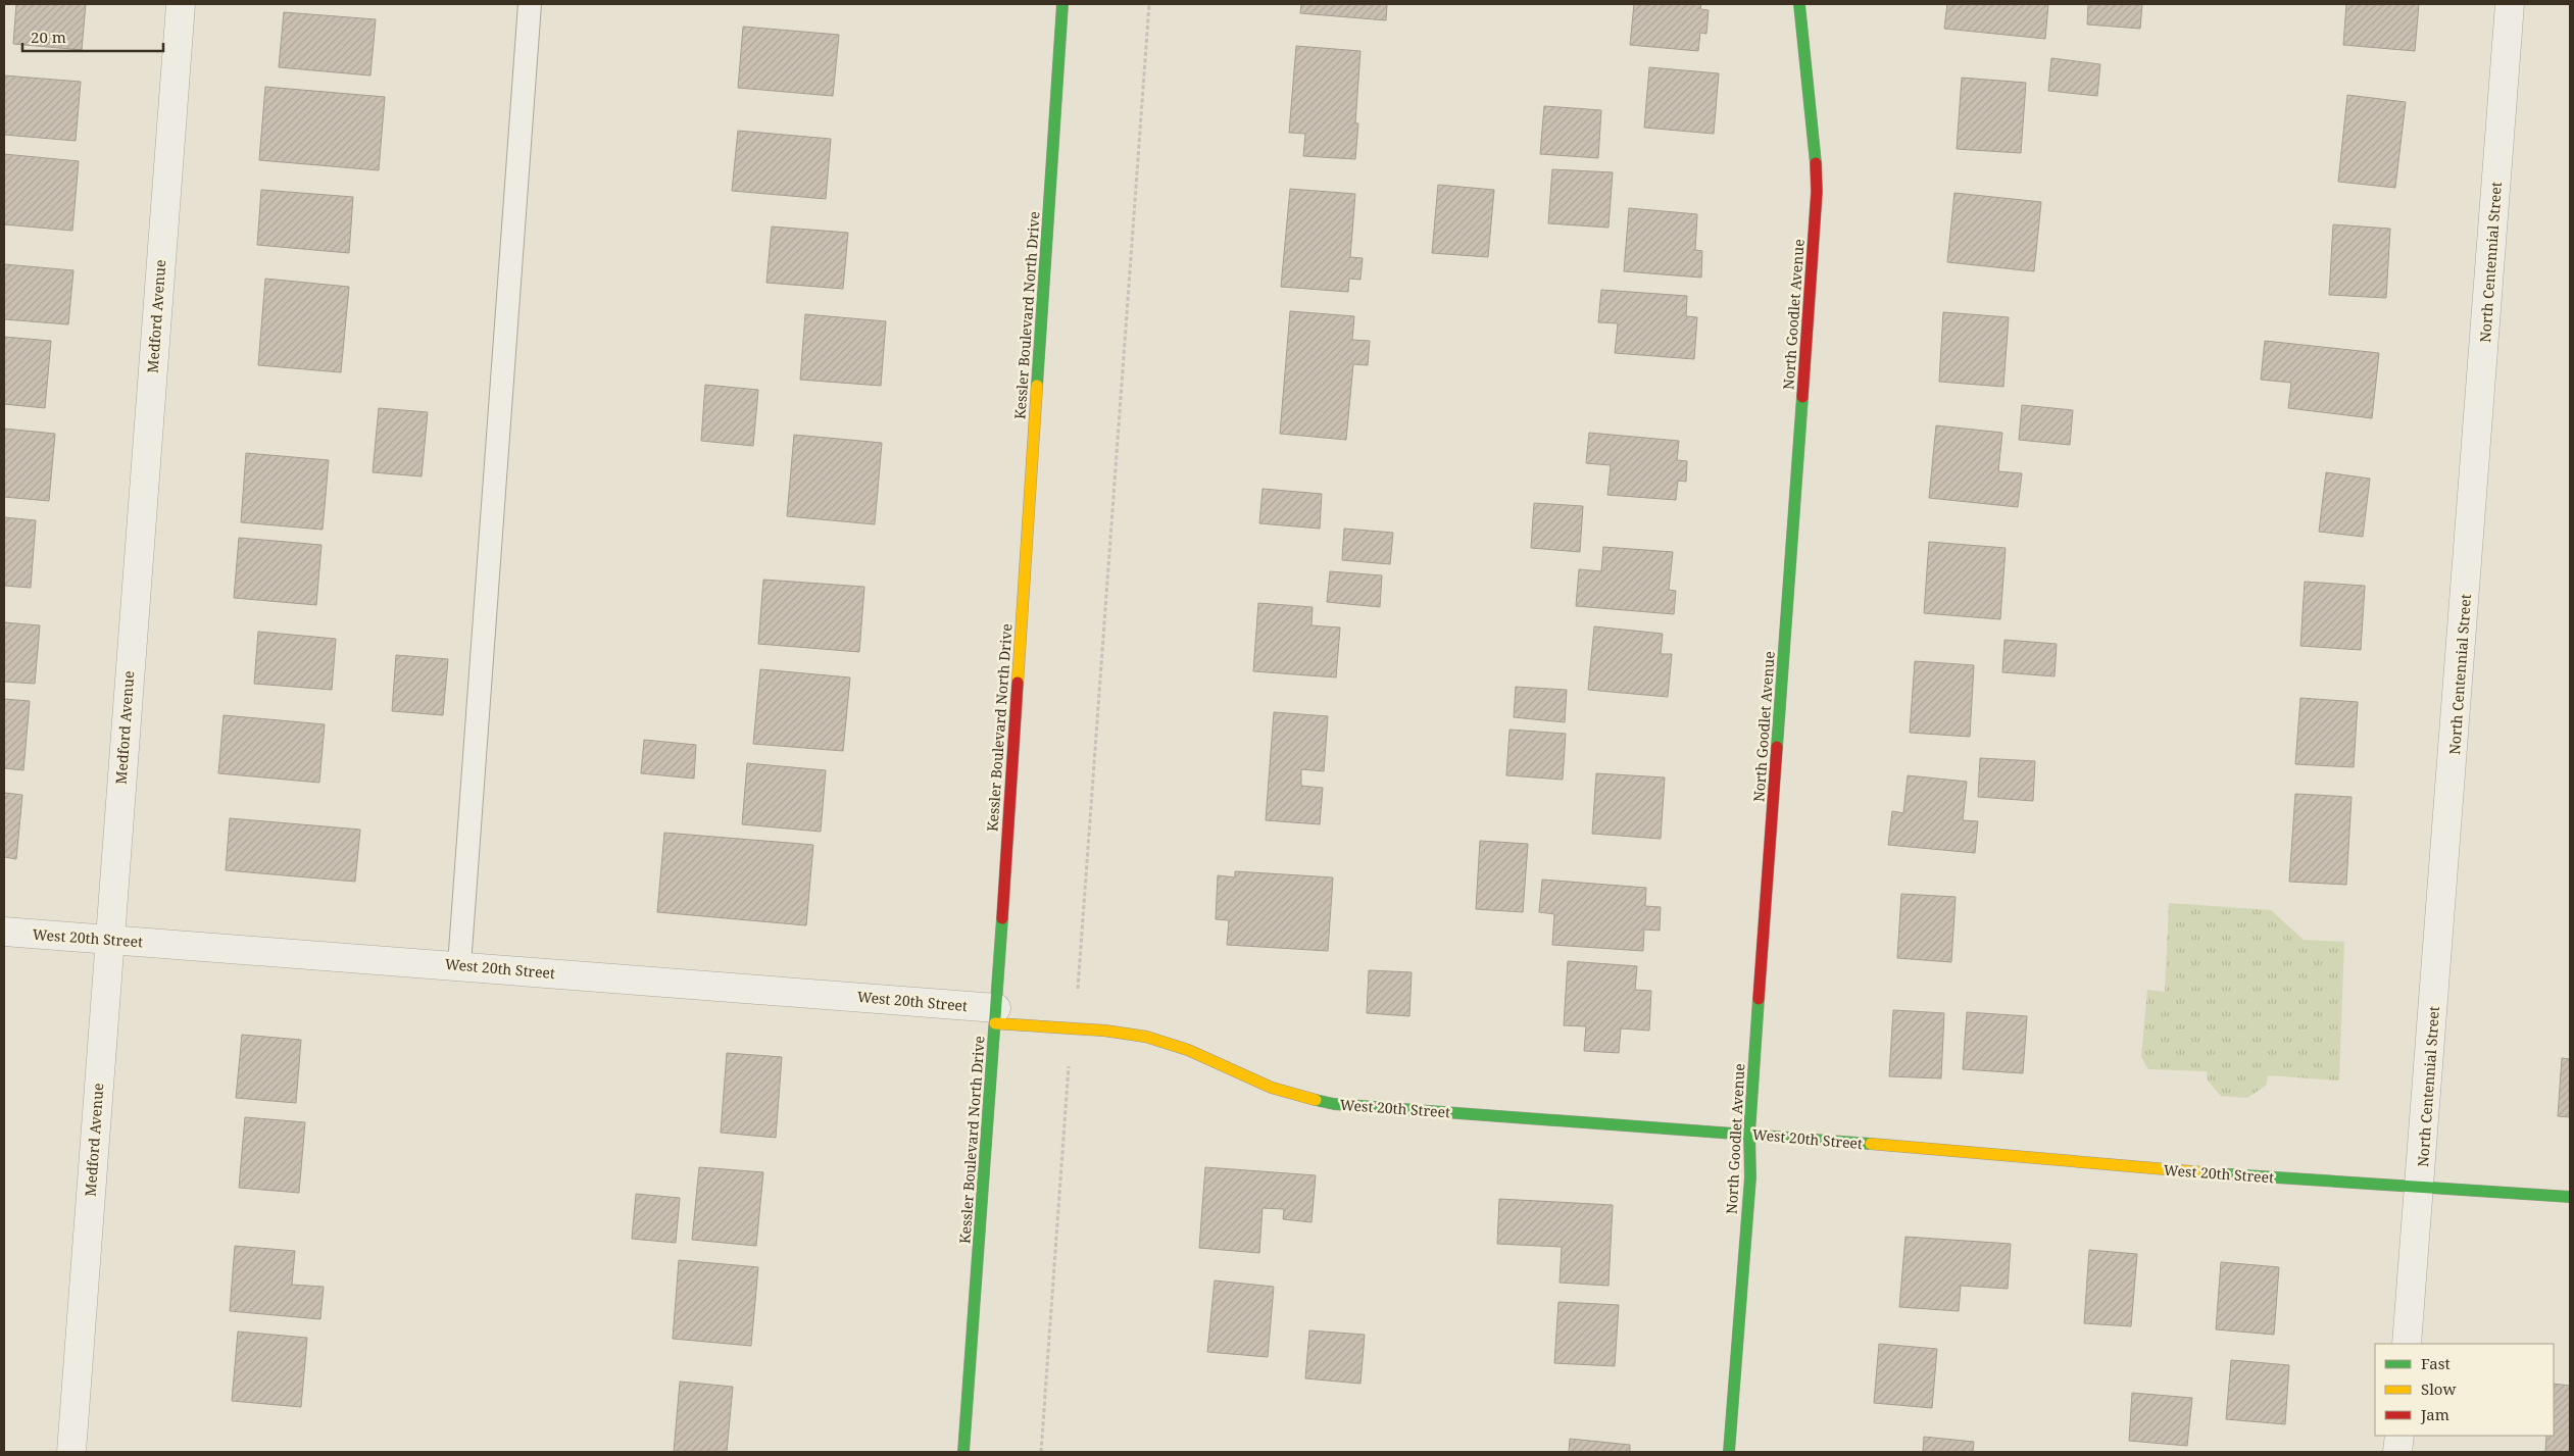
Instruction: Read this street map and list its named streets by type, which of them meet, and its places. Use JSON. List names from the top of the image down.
{
  "streets": {
    "street": [
      "North Centennial Street",
      "North Goodlet Avenue",
      "Kessler Boulevard North Drive",
      "Medford Avenue",
      "West 20th Street"
    ]
  },
  "crossings": [
    ["North Centennial Street", "West 20th Street"],
    ["North Goodlet Avenue", "West 20th Street"],
    ["Kessler Boulevard North Drive", "West 20th Street"],
    ["Medford Avenue", "West 20th Street"]
  ],
  "legend": ["Fast", "Slow", "Jam"],
  "scale_bar": "20 m"
}
